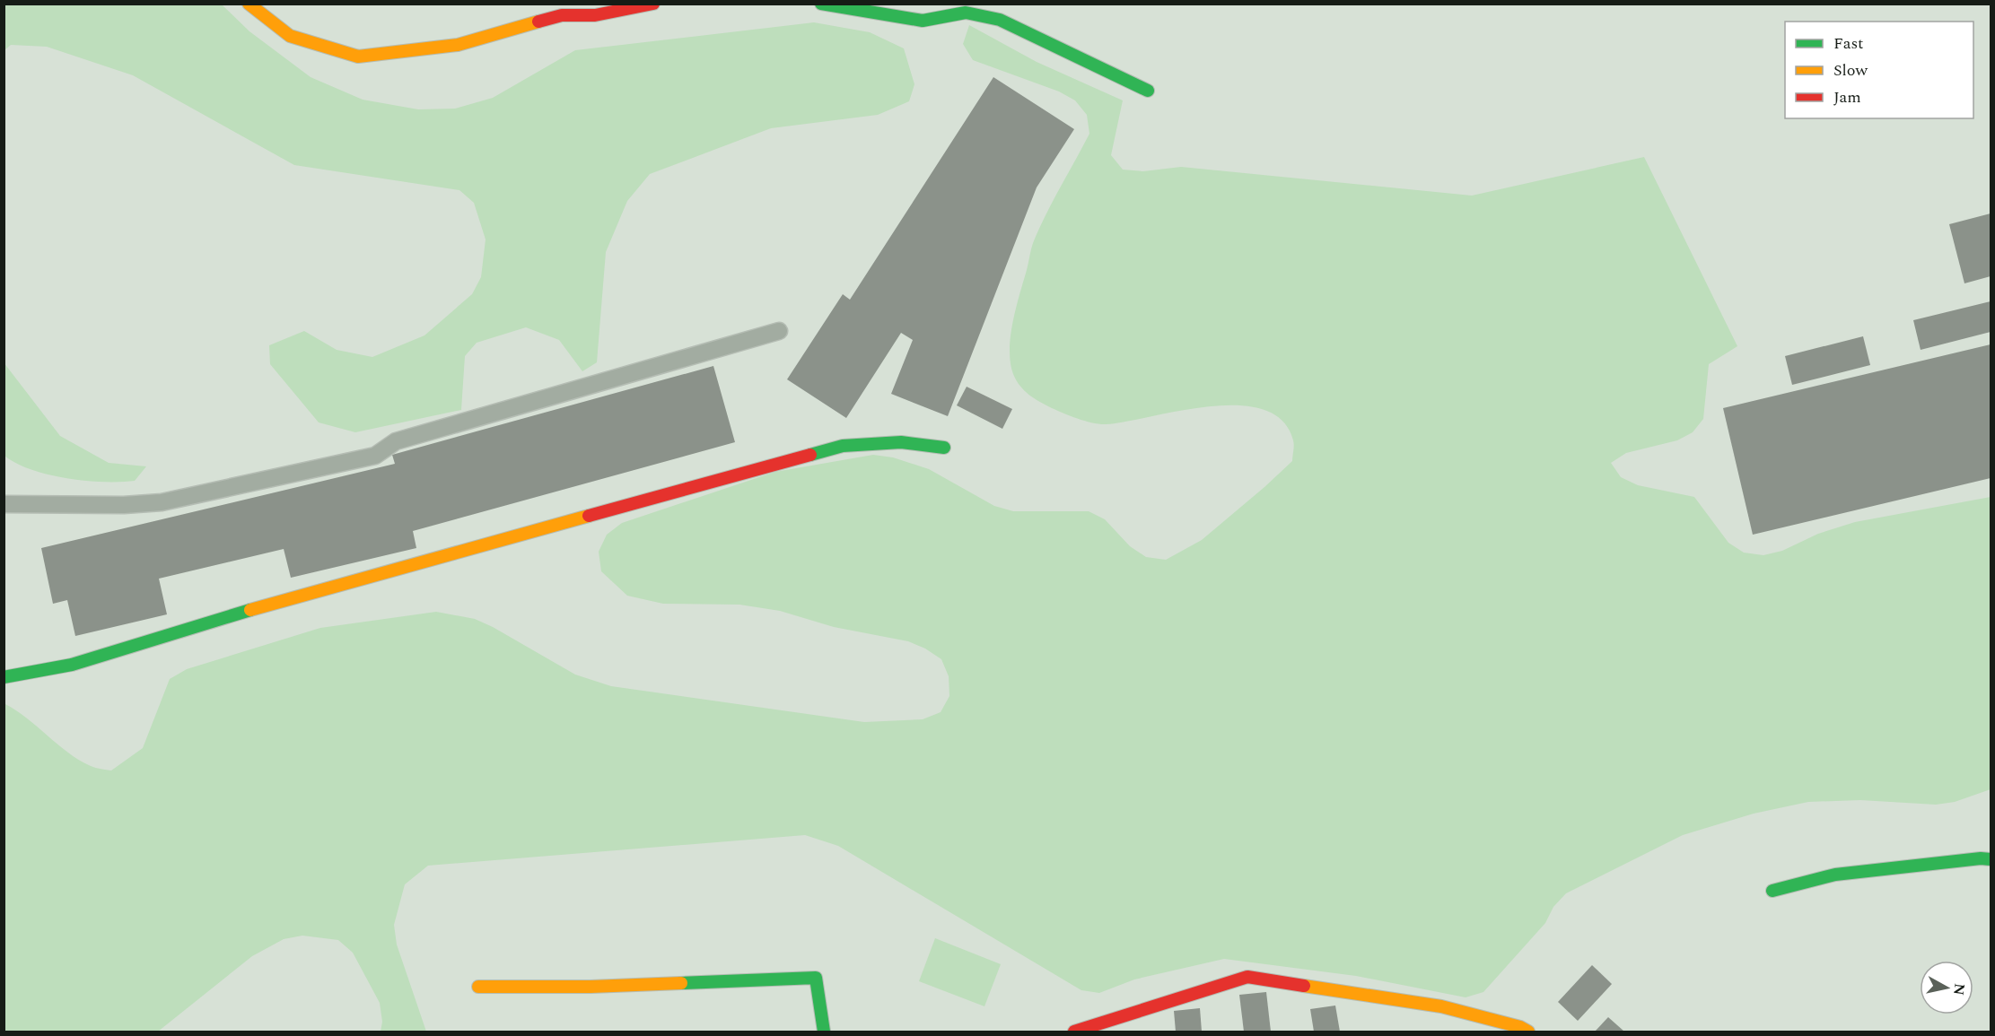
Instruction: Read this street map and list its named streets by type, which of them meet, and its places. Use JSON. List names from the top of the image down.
{
  "legend": ["Fast", "Slow", "Jam"],
  "north": "right"
}
